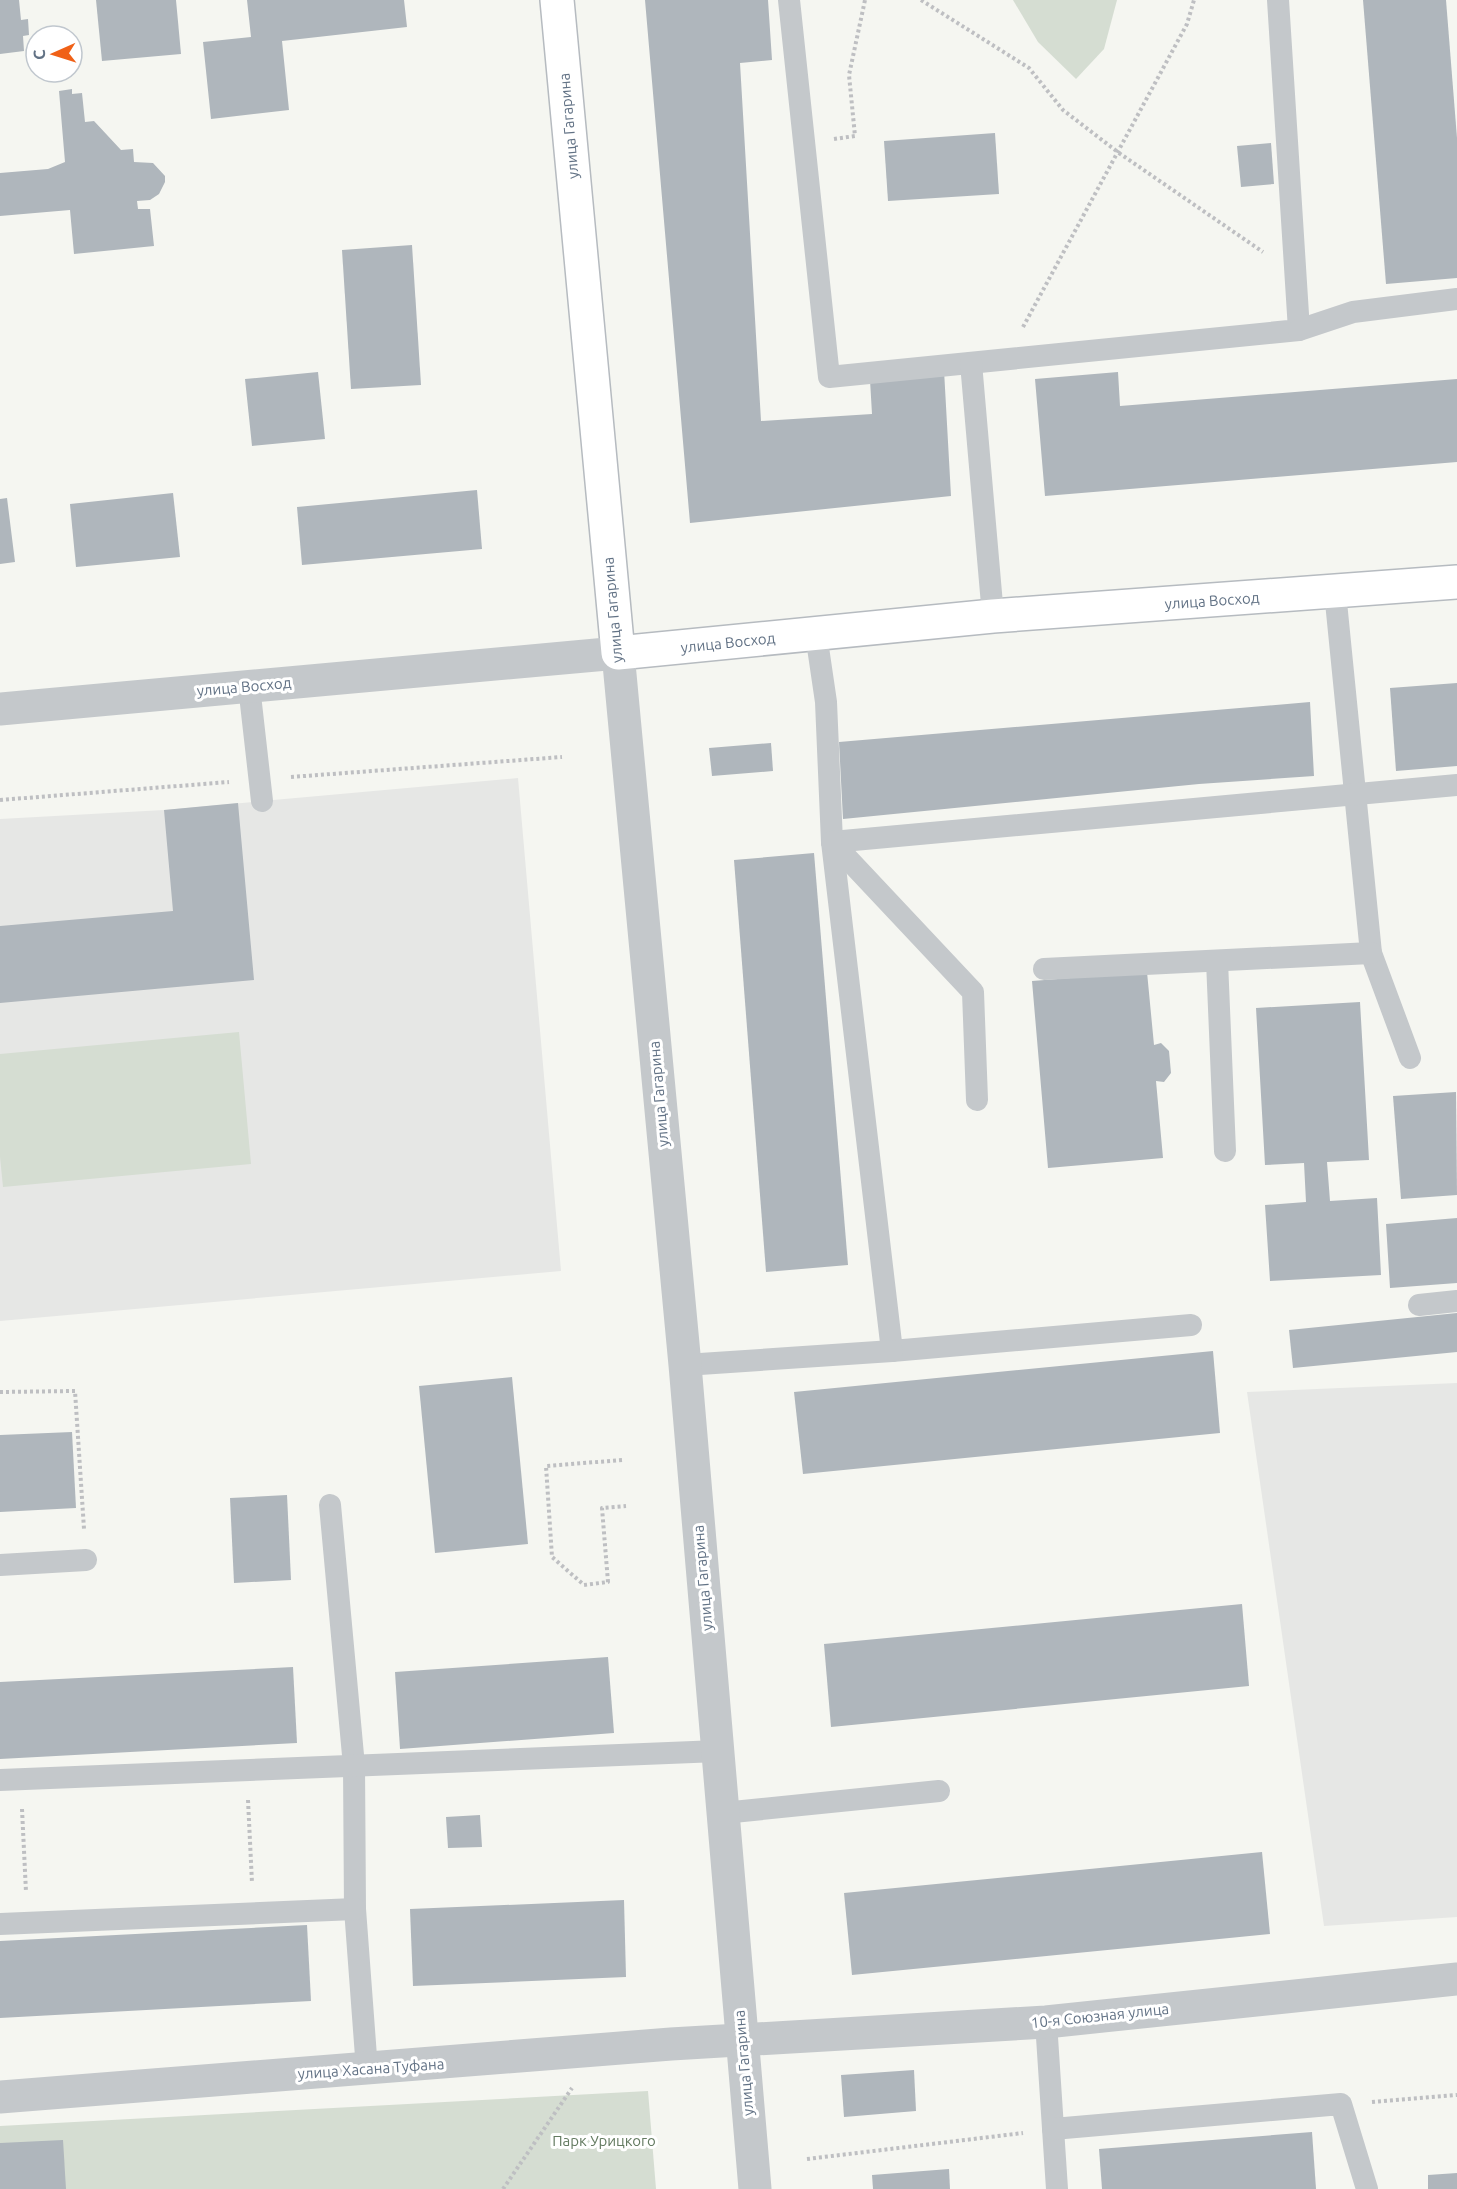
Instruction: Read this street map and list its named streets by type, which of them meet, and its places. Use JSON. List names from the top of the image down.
{
  "streets": {
    "street": [
      "улица Гагарина",
      "улица Восход",
      "10-я Союзная улица",
      "улица Хасана Туфана"
    ]
  },
  "crossings": [
    ["улица Гагарина", "улица Восход"],
    ["улица Гагарина", "10-я Союзная улица"],
    ["улица Гагарина", "улица Хасана Туфана"],
    ["10-я Союзная улица", "улица Хасана Туфана"]
  ],
  "parks": ["Парк Урицкого"],
  "north": "left"
}
